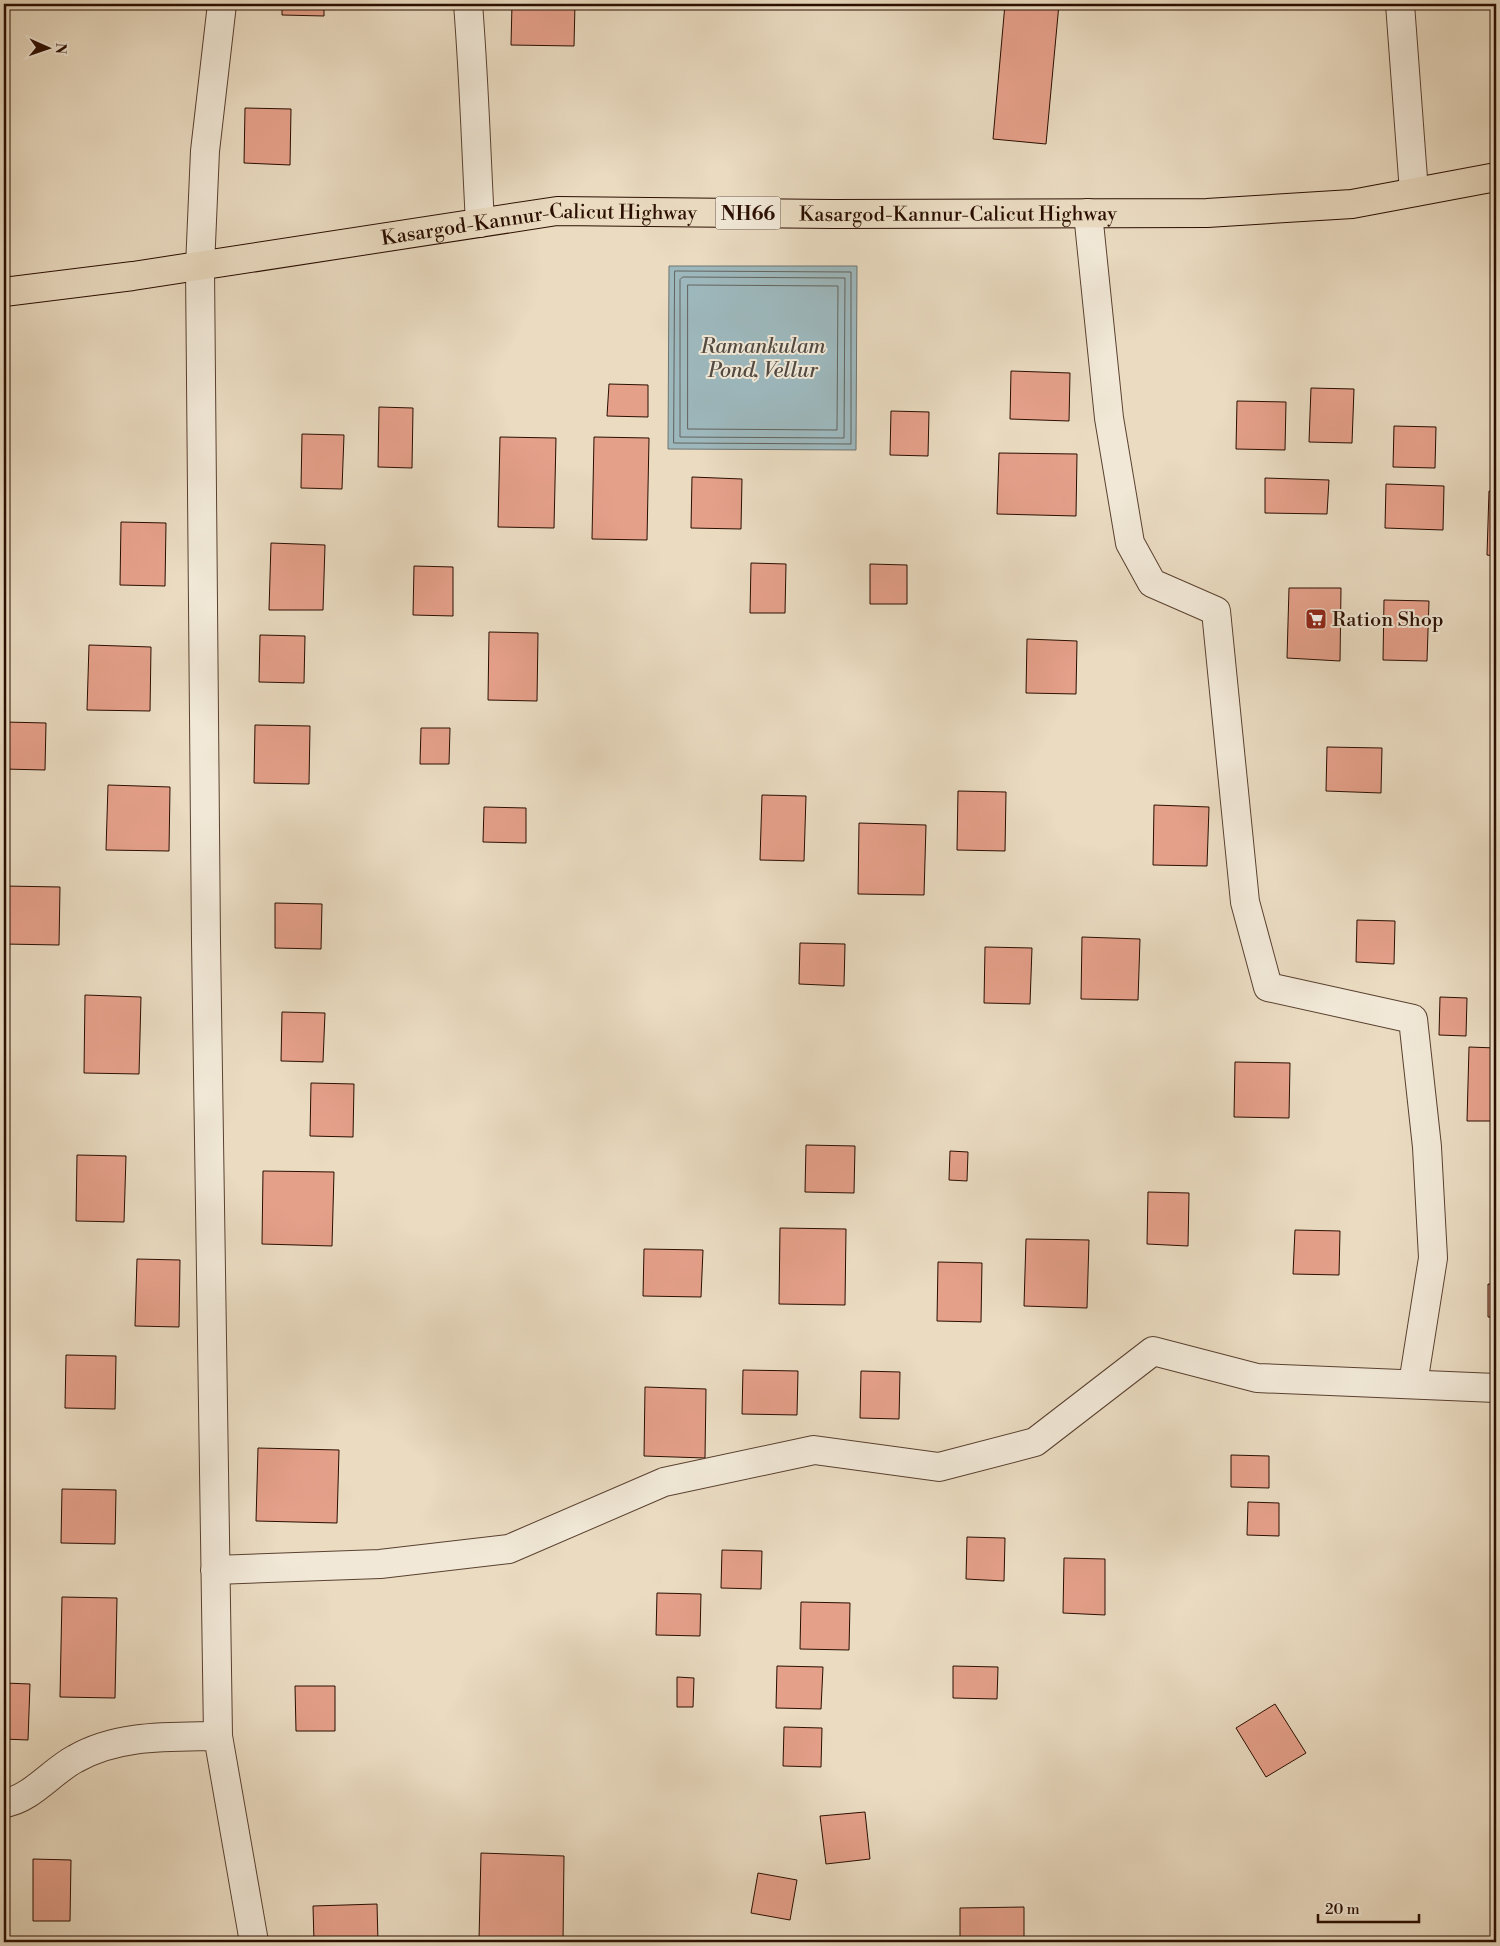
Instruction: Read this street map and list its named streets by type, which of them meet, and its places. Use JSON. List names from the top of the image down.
{
  "streets": {
    "highway": ["NH66", "Kasargod-Kannur-Calicut Highway"]
  },
  "water": ["Ramankulam Pond, Vellur"],
  "places": {
    "supermarket": ["Ration Shop"]
  },
  "scale_bar": "20 m",
  "north": "right"
}
